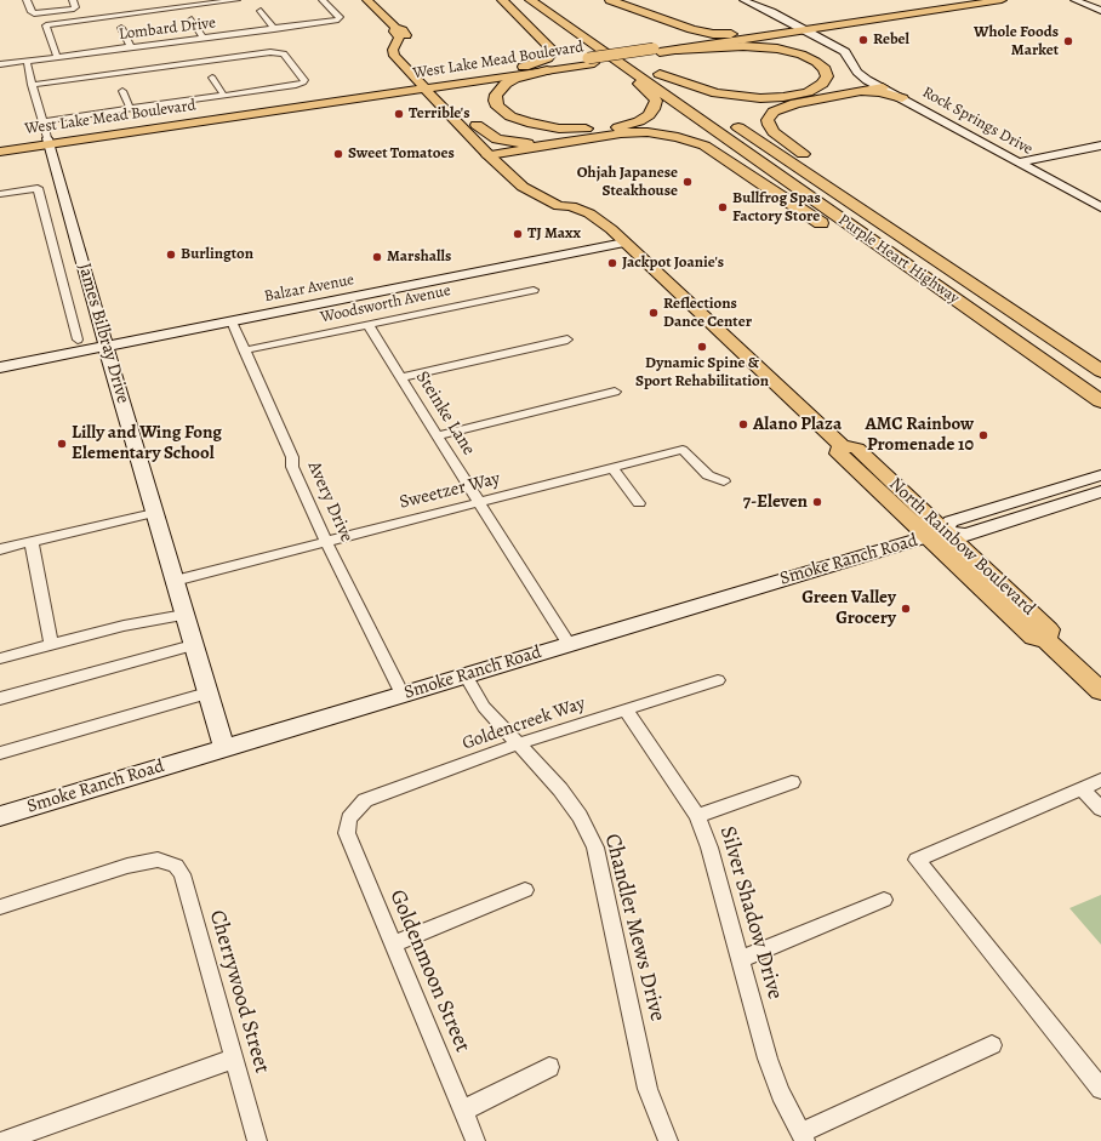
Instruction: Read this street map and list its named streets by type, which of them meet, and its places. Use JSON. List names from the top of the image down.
{
  "streets": {
    "highway": ["Purple Heart Highway"],
    "main road": ["West Lake Mead Boulevard", "North Rainbow Boulevard"],
    "street": [
      "Lombard Drive",
      "Rock Springs Drive",
      "Balzar Avenue",
      "Woodsworth Avenue",
      "James Bilbray Drive",
      "Steinke Lane",
      "Sweetzer Way",
      "Avery Drive",
      "Smoke Ranch Road",
      "Goldencreek Way",
      "Silver Shadow Drive",
      "Chandler Mews Drive",
      "Goldenmoon Street",
      "Cherrywood Street"
    ]
  },
  "crossings": [
    ["Lombard Drive", "James Bilbray Drive"],
    ["West Lake Mead Boulevard", "Rock Springs Drive"],
    ["West Lake Mead Boulevard", "James Bilbray Drive"],
    ["West Lake Mead Boulevard", "North Rainbow Boulevard"],
    ["Balzar Avenue", "James Bilbray Drive"],
    ["Balzar Avenue", "Avery Drive"],
    ["Balzar Avenue", "North Rainbow Boulevard"],
    ["Woodsworth Avenue", "Steinke Lane"],
    ["Woodsworth Avenue", "Avery Drive"],
    ["James Bilbray Drive", "Sweetzer Way"],
    ["James Bilbray Drive", "Smoke Ranch Road"],
    ["Steinke Lane", "Sweetzer Way"],
    ["Steinke Lane", "Smoke Ranch Road"],
    ["Sweetzer Way", "Avery Drive"],
    ["Avery Drive", "Smoke Ranch Road"],
    ["North Rainbow Boulevard", "Smoke Ranch Road"],
    ["Smoke Ranch Road", "Chandler Mews Drive"],
    ["Goldencreek Way", "Silver Shadow Drive"],
    ["Goldencreek Way", "Chandler Mews Drive"],
    ["Goldencreek Way", "Goldenmoon Street"]
  ],
  "places": [
    "Rebel",
    "Whole Foods Market",
    "Terrible's",
    "Sweet Tomatoes",
    "Ohjah Japanese Steakhouse",
    "Bullfrog Spas Factory Store",
    "TJ Maxx",
    "Burlington",
    "Marshalls",
    "Jackpot Joanie's",
    "Reflections Dance Center",
    "Dynamic Spine & Sport Rehabilitation",
    "Alano Plaza",
    "AMC Rainbow Promenade 10",
    "Lilly and Wing Fong Elementary School",
    "7-Eleven",
    "Green Valley Grocery"
  ]
}
